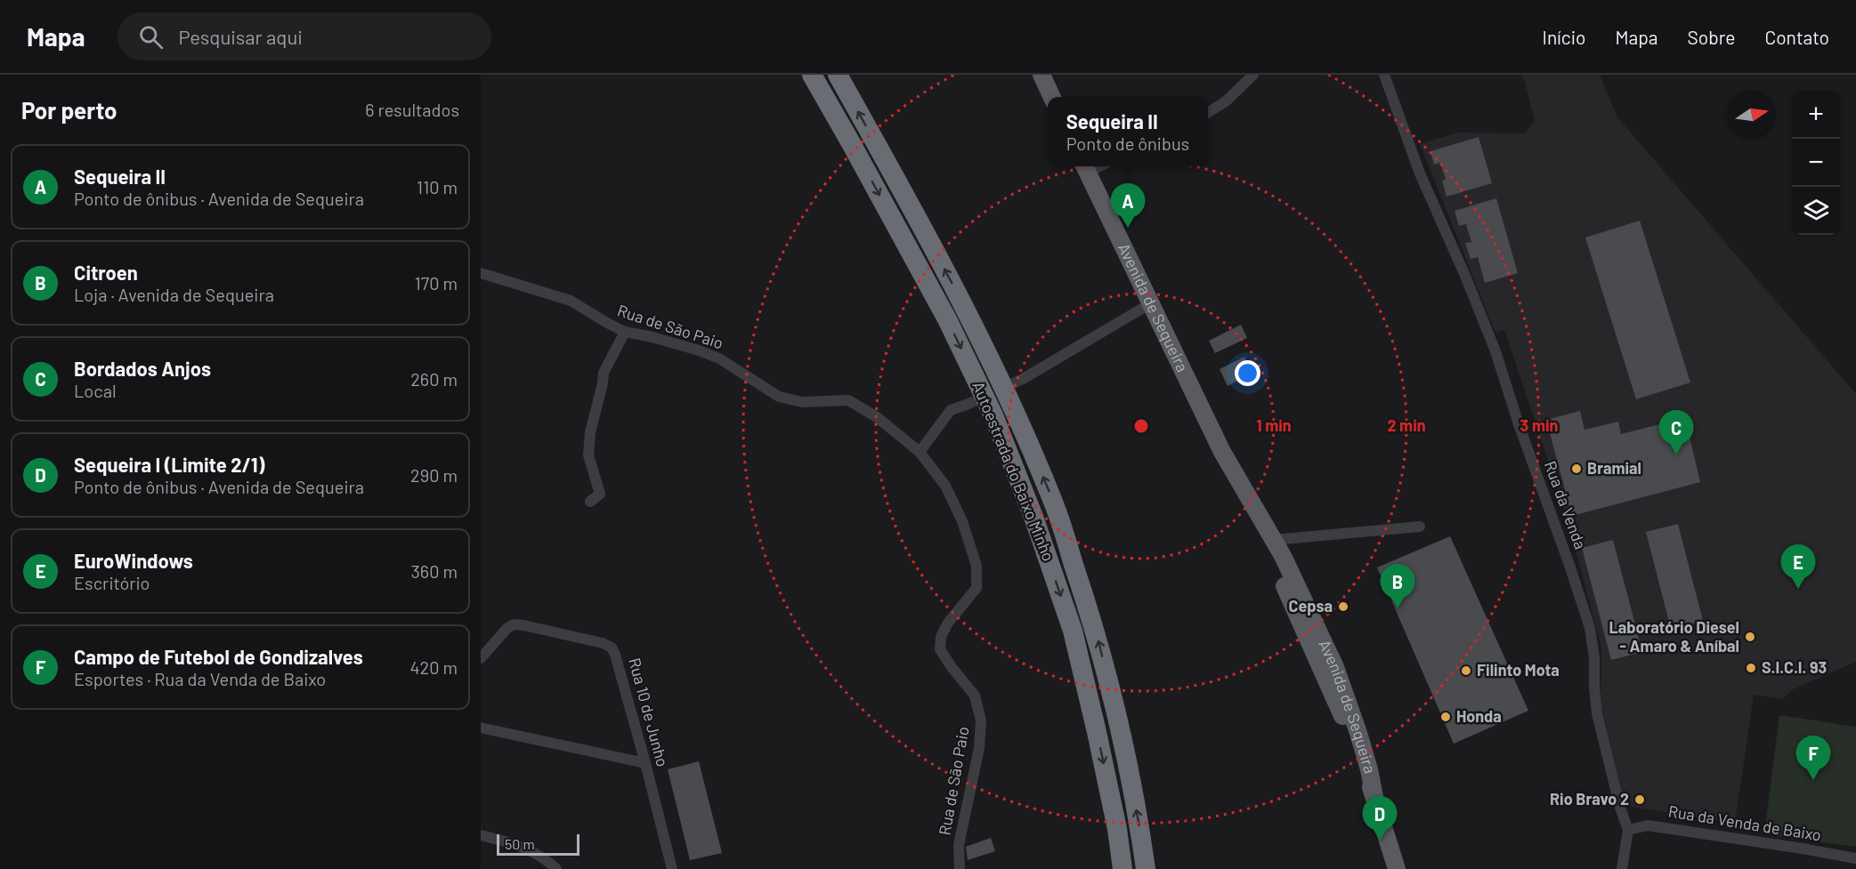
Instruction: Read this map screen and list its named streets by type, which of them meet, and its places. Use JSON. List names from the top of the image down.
{
  "streets": {
    "highway": ["Autoestrada do Baixo Minho"],
    "main road": ["Avenida de Sequeira"],
    "street": [
      "Rua de São Paio",
      "Rua da Venda",
      "Rua 10 de Junho",
      "Rua da Venda de Baixo"
    ]
  },
  "crossings": [
    ["Rua da Venda", "Rua da Venda de Baixo"]
  ],
  "places": [
    "Bramial",
    "Cepsa",
    "Laboratório Diesel - Amaro & Aníbal",
    "S.I.C.I. 93",
    "Filinto Mota",
    "Honda",
    "Rio Bravo 2"
  ],
  "scale_bar": "50 m",
  "north": "right",
  "page": {
    "header": "Mapa",
    "search": "Pesquisar aqui",
    "nav": [
      "Início",
      "Mapa",
      "Sobre",
      "Contato"
    ],
    "heading": ["Por perto", "6 resultados"],
    "map_buttons": ["+", "−"],
    "popup": ["Sequeira II", "Ponto de ônibus"],
    "list": [
      {
        "mark": "A",
        "name": "Sequeira II",
        "note": "Ponto de ônibus · Avenida de Sequeira",
        "value": "110 m"
      },
      {
        "mark": "B",
        "name": "Citroen",
        "note": "Loja · Avenida de Sequeira",
        "value": "170 m"
      },
      {
        "mark": "C",
        "name": "Bordados Anjos",
        "note": "Local",
        "value": "260 m"
      },
      {
        "mark": "D",
        "name": "Sequeira I (Limite 2/1)",
        "note": "Ponto de ônibus · Avenida de Sequeira",
        "value": "290 m"
      },
      {
        "mark": "E",
        "name": "EuroWindows",
        "note": "Escritório",
        "value": "360 m"
      },
      {
        "mark": "F",
        "name": "Campo de Futebol de Gondizalves",
        "note": "Esportes · Rua da Venda de Baixo",
        "value": "420 m"
      }
    ],
    "pins": [
      "A",
      "C",
      "E",
      "B",
      "F",
      "D"
    ],
    "scale": "50 m"
  },
  "rings": ["1 min", "2 min", "3 min"]
}
